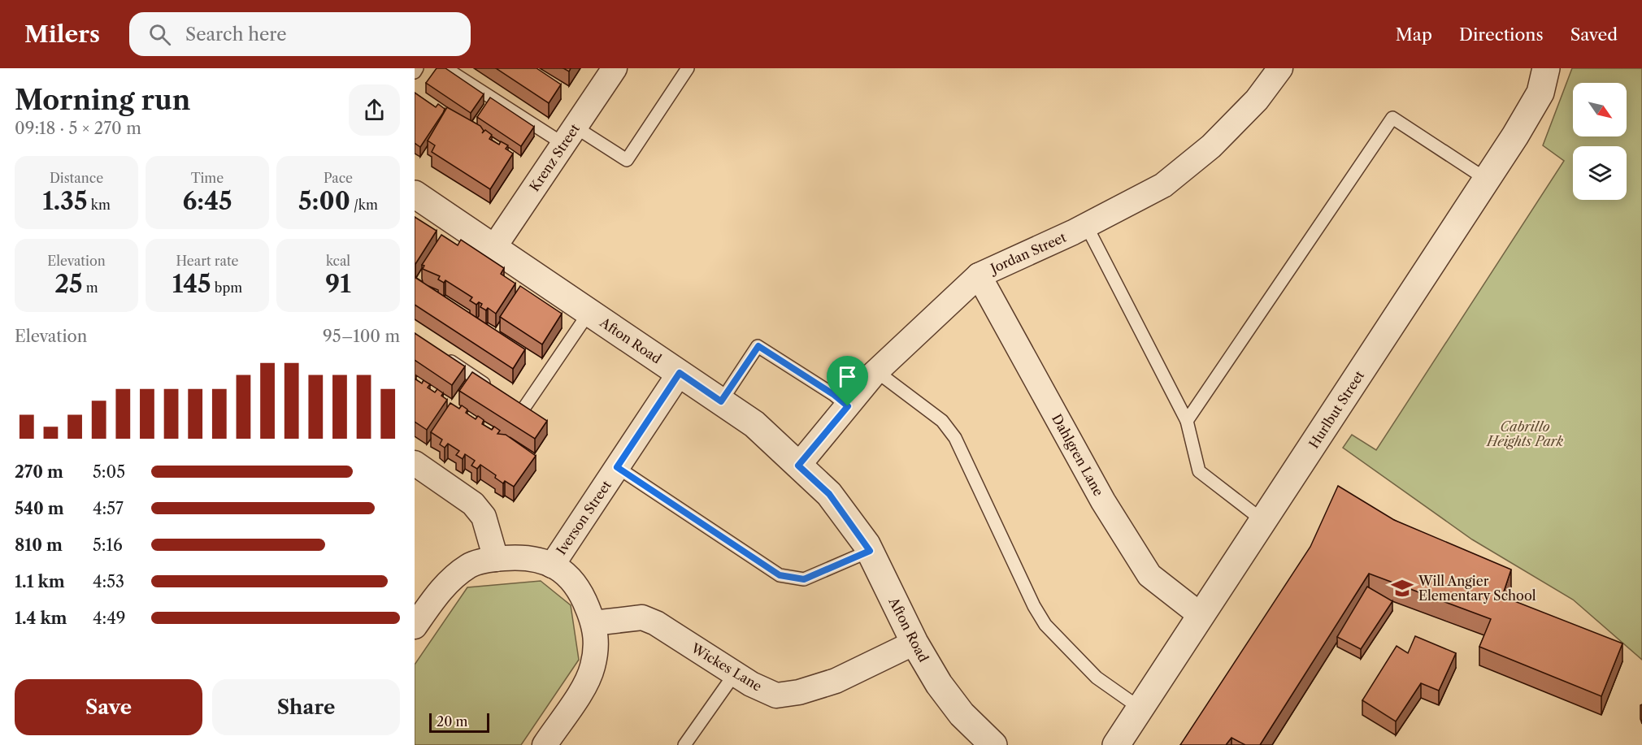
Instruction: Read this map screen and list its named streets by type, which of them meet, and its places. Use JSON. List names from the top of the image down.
{
  "streets": {
    "street": [
      "Krenz Street",
      "Jordan Street",
      "Afton Road",
      "Hurlbut Street",
      "Dahlgren Lane",
      "Iverson Street",
      "Wickes Lane"
    ]
  },
  "crossings": [
    ["Krenz Street", "Afton Road"],
    ["Jordan Street", "Afton Road"],
    ["Jordan Street", "Dahlgren Lane"],
    ["Afton Road", "Iverson Street"],
    ["Afton Road", "Wickes Lane"],
    ["Hurlbut Street", "Dahlgren Lane"],
    ["Iverson Street", "Wickes Lane"]
  ],
  "parks": ["Cabrillo Heights Park"],
  "places": {
    "school or university": ["Will Angier Elementary School"]
  },
  "scale_bar": "20 m",
  "north": "bottom right",
  "page": {
    "header": "Milers",
    "search": "Search here",
    "nav": ["Map", "Directions", "Saved"],
    "heading": ["Morning run", "09:18 · 5 × 270 m"],
    "stats": [
      ["Distance", "1.35 km"],
      ["Time", "6:45"],
      ["Pace", "5:00 /km"],
      ["Elevation", "25 m"],
      ["Heart rate", "145 bpm"],
      ["kcal", "91"]
    ],
    "chart": ["Elevation", "95–100 m"],
    "list": [
      {
        "name": "270 m",
        "note": "5:05"
      },
      {
        "name": "540 m",
        "note": "4:57"
      },
      {
        "name": "810 m",
        "note": "5:16"
      },
      {
        "name": "1.1 km",
        "note": "4:53"
      },
      {
        "name": "1.4 km",
        "note": "4:49"
      }
    ],
    "buttons": ["Save", "Share"],
    "scale": "20 m"
  }
}
